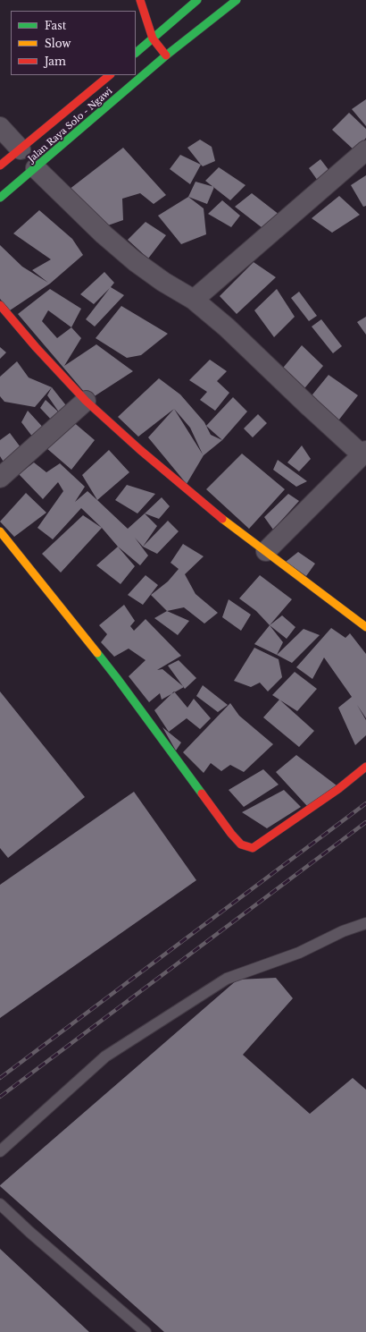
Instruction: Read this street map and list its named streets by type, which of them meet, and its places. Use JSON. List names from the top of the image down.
{
  "streets": {
    "main road": ["Jalan Raya Solo - Ngawi"]
  },
  "legend": ["Fast", "Slow", "Jam"]
}
